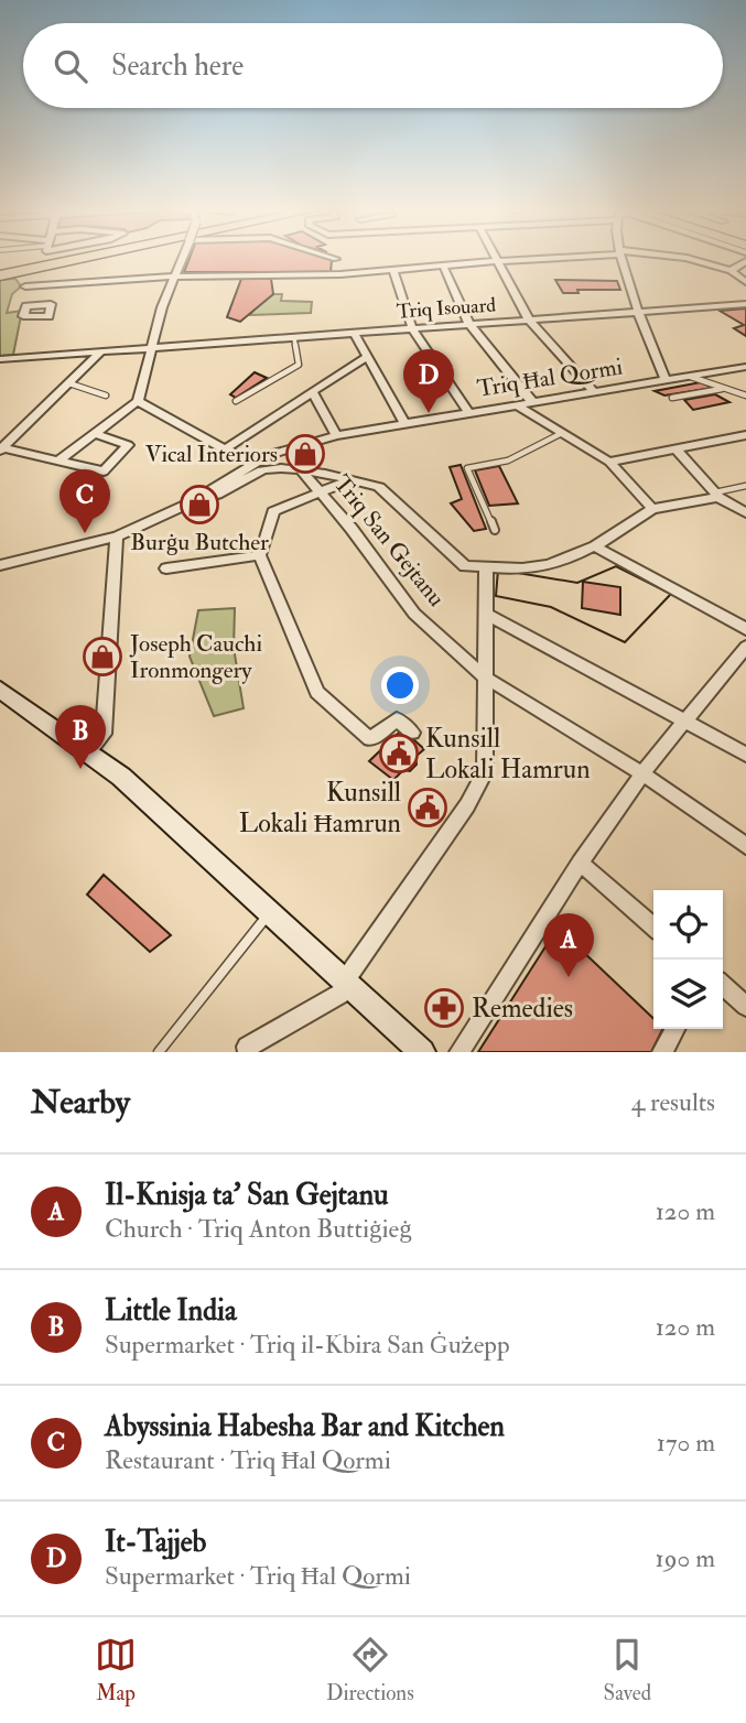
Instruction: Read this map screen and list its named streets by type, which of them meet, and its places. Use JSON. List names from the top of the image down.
{
  "streets": {
    "street": ["Triq Isouard", "Triq Ħal Qormi", "Triq San Gejtanu"]
  },
  "crossings": [
    ["Triq Ħal Qormi", "Triq San Gejtanu"]
  ],
  "places": {
    "shop": ["Vical Interiors", "Burġu Butcher", "Joseph Cauchi Ironmongery"],
    "public building": ["Kunsill Lokali Hamrun", "Kunsill Lokali Ħamrun"],
    "pharmacy": ["Remedies"]
  },
  "page": {
    "search": "Search here",
    "pins": [
      "D",
      "C",
      "B",
      "A"
    ],
    "heading": ["Nearby", "4 results"],
    "list": [
      {
        "mark": "A",
        "name": "Il-Knisja ta' San Gejtanu",
        "note": "Church · Triq Anton Buttiġieġ",
        "value": "120 m"
      },
      {
        "mark": "B",
        "name": "Little India",
        "note": "Supermarket · Triq il-Kbira San Ġużepp",
        "value": "120 m"
      },
      {
        "mark": "C",
        "name": "Abyssinia Habesha Bar and Kitchen",
        "note": "Restaurant · Triq Ħal Qormi",
        "value": "170 m"
      },
      {
        "mark": "D",
        "name": "It-Tajjeb",
        "note": "Supermarket · Triq Ħal Qormi",
        "value": "190 m"
      }
    ],
    "nav": ["Map", "Directions", "Saved"]
  }
}
